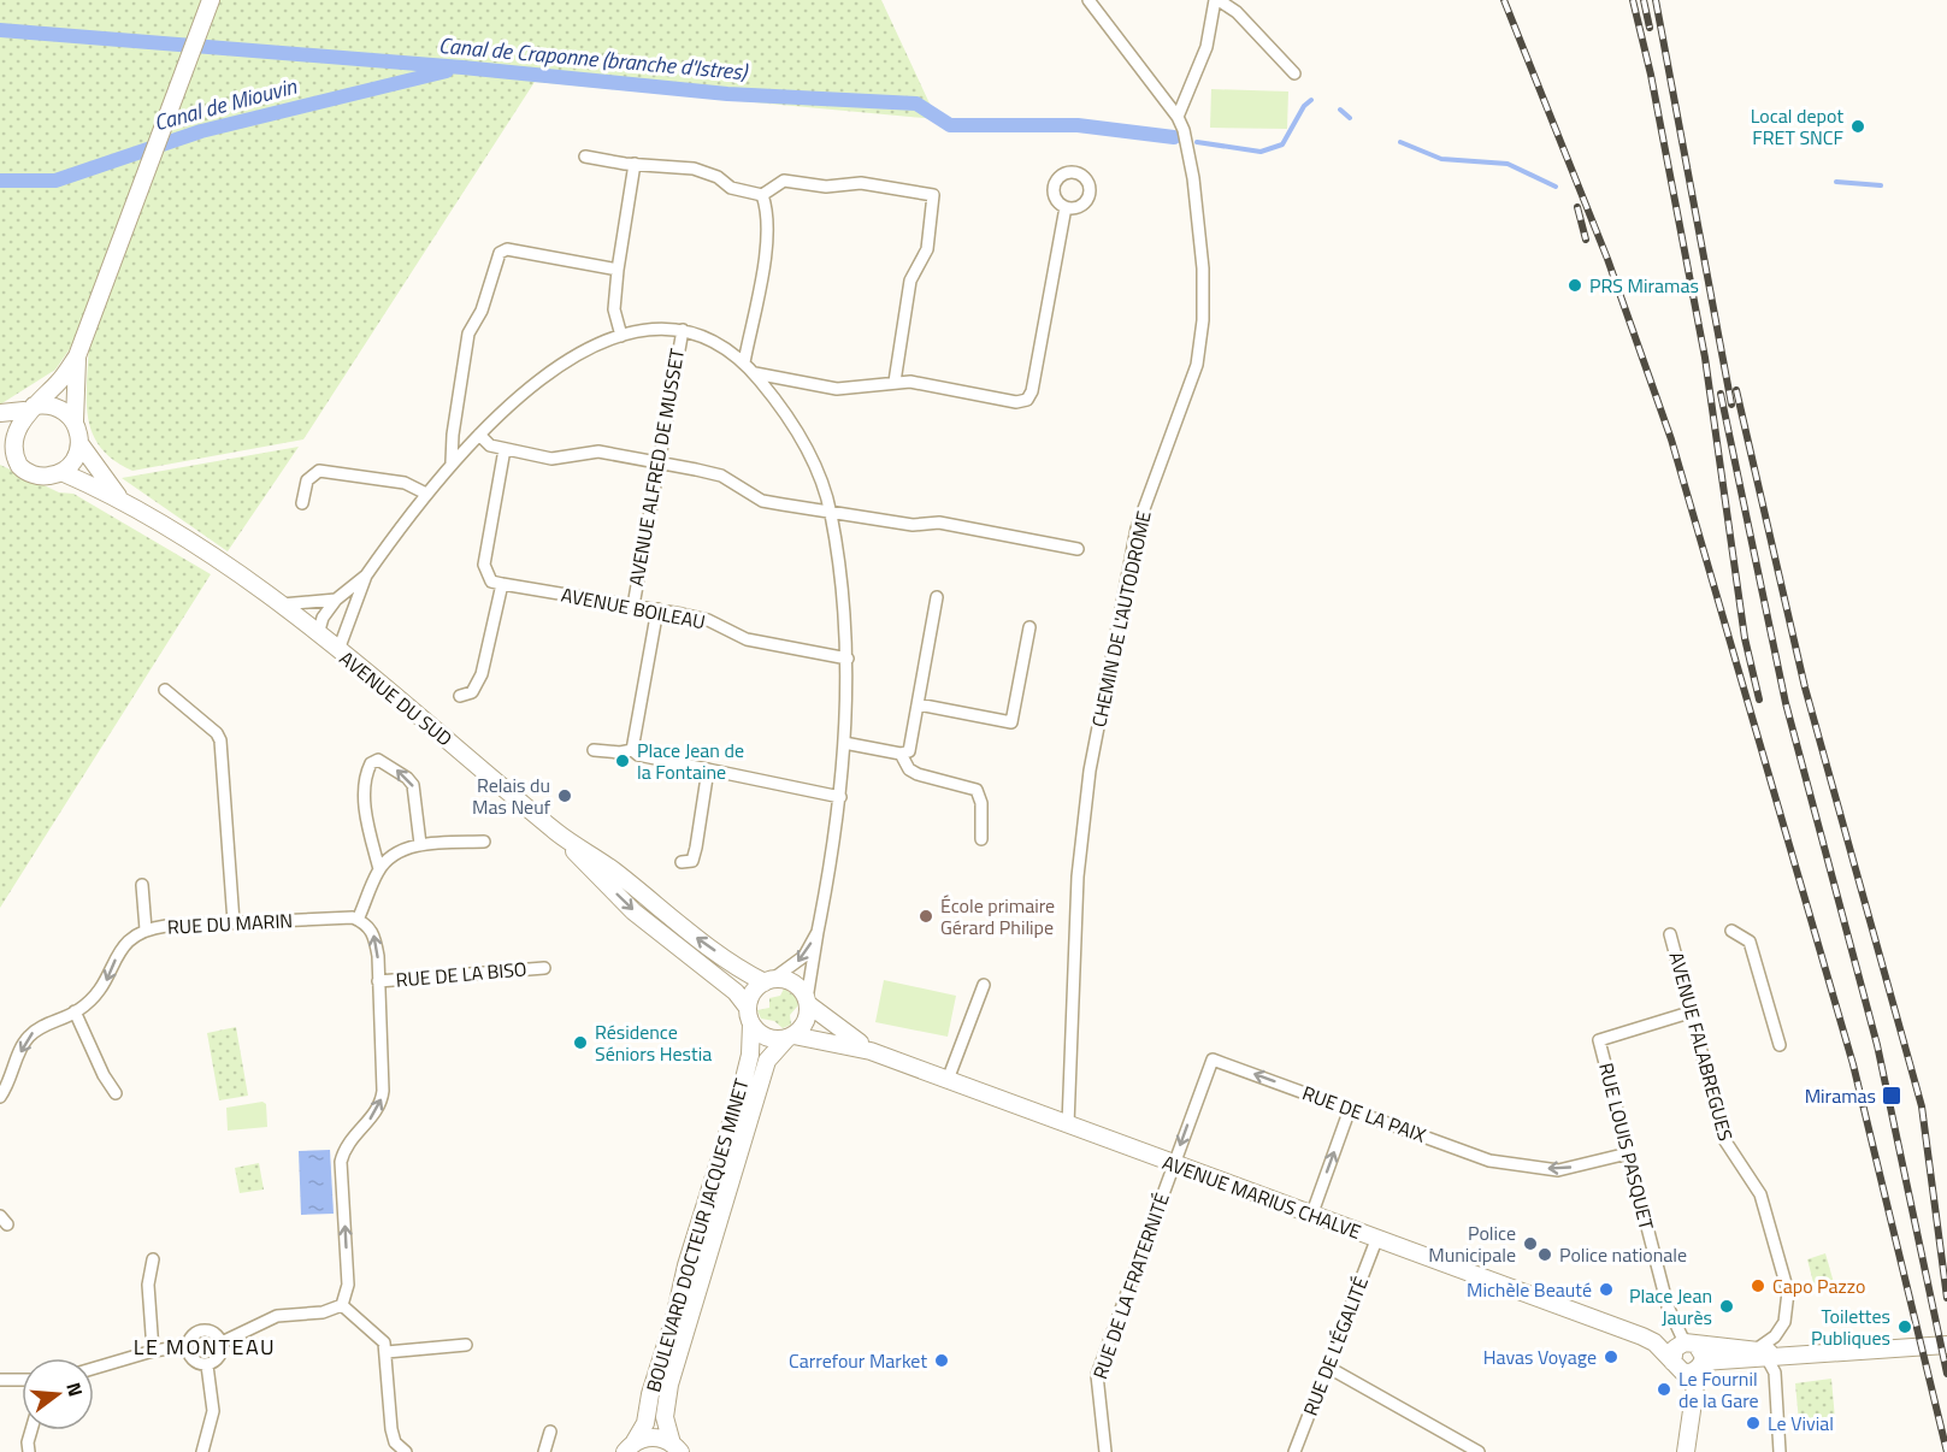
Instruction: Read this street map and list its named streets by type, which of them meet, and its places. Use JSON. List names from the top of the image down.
{
  "streets": {
    "main road": ["AVENUE DU SUD", "AVENUE MARIUS CHALVE", "BOULEVARD DOCTEUR JACQUES MINET"],
    "street": [
      "AVENUE ALFRED DE MUSSET",
      "AVENUE BOILEAU",
      "CHEMIN DE L'AUTODROME",
      "RUE DU MARIN",
      "RUE DE LA BISO",
      "AVENUE FALABREGUES",
      "RUE DE LA PAIX",
      "RUE LOUIS PASQUET",
      "RUE DE LA FRATERNITÉ",
      "RUE DE L'ÉGALITÉ"
    ]
  },
  "crossings": [
    ["AVENUE ALFRED DE MUSSET", "AVENUE BOILEAU"],
    ["CHEMIN DE L'AUTODROME", "AVENUE MARIUS CHALVE"],
    ["AVENUE DU SUD", "AVENUE MARIUS CHALVE"],
    ["AVENUE DU SUD", "BOULEVARD DOCTEUR JACQUES MINET"],
    ["AVENUE FALABREGUES", "RUE LOUIS PASQUET"],
    ["RUE DE LA PAIX", "RUE LOUIS PASQUET"],
    ["RUE DE LA PAIX", "AVENUE MARIUS CHALVE"],
    ["RUE DE LA PAIX", "RUE DE LA FRATERNITÉ"],
    ["RUE LOUIS PASQUET", "AVENUE MARIUS CHALVE"],
    ["AVENUE MARIUS CHALVE", "BOULEVARD DOCTEUR JACQUES MINET"],
    ["AVENUE MARIUS CHALVE", "RUE DE LA FRATERNITÉ"],
    ["AVENUE MARIUS CHALVE", "RUE DE L'ÉGALITÉ"]
  ],
  "one_way": ["RUE DU MARIN", "RUE DE LA PAIX"],
  "districts": ["LE MONTEAU"],
  "water": ["Canal de Craponne (branche d'Istres)", "Canal de Miouvin"],
  "places": {
    "other": [
      "Local depot FRET SNCF",
      "PRS Miramas",
      "Place Jean de la Fontaine",
      "Relais du Mas Neuf",
      "École primaire Gérard Philipe",
      "Résidence Séniors Hestia",
      "Police Municipale",
      "Police nationale",
      "Capo Pazzo",
      "Michèle Beauté",
      "Place Jean Jaurès",
      "Toilettes Publiques",
      "Havas Voyage",
      "Carrefour Market",
      "Le Fournil de la Gare",
      "Le Vivial"
    ],
    "transit": ["Miramas"]
  },
  "north": "right"
}
